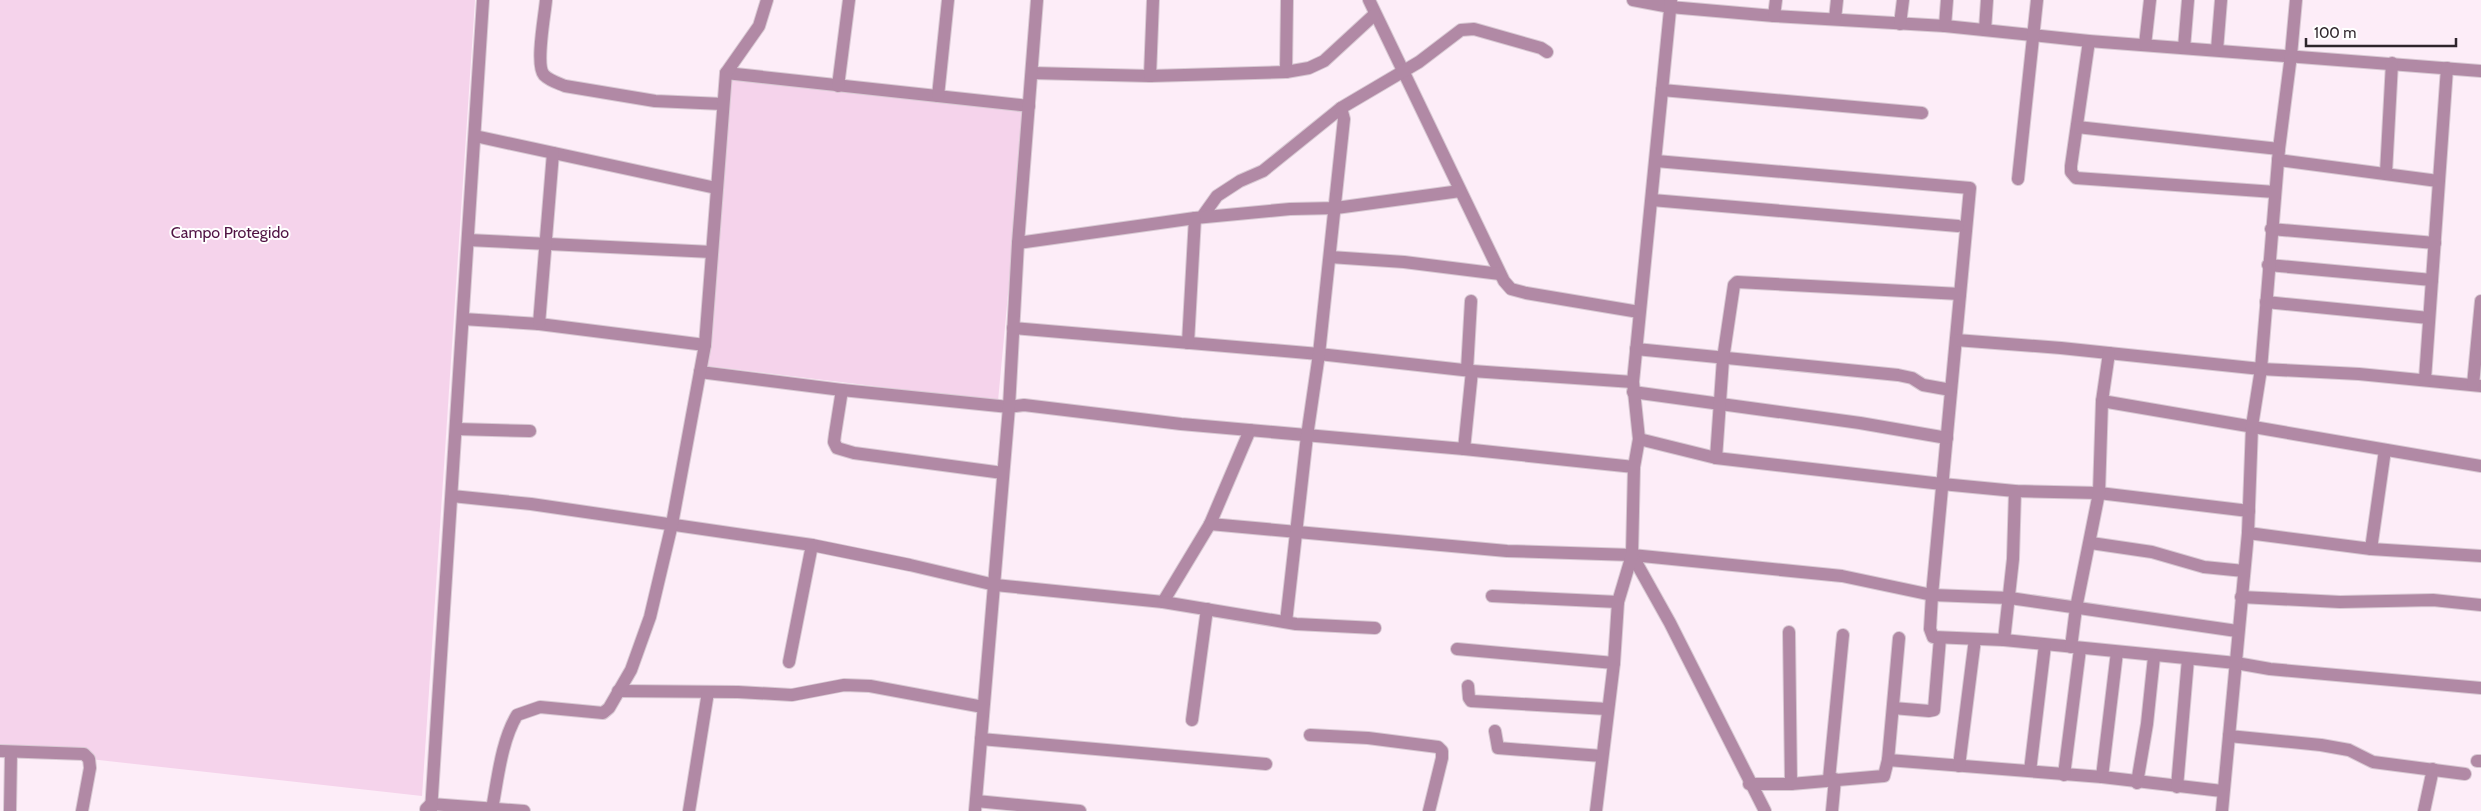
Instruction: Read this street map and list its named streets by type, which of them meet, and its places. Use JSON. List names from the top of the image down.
{
  "parks": ["Campo Protegido"],
  "scale_bar": "100 m"
}
